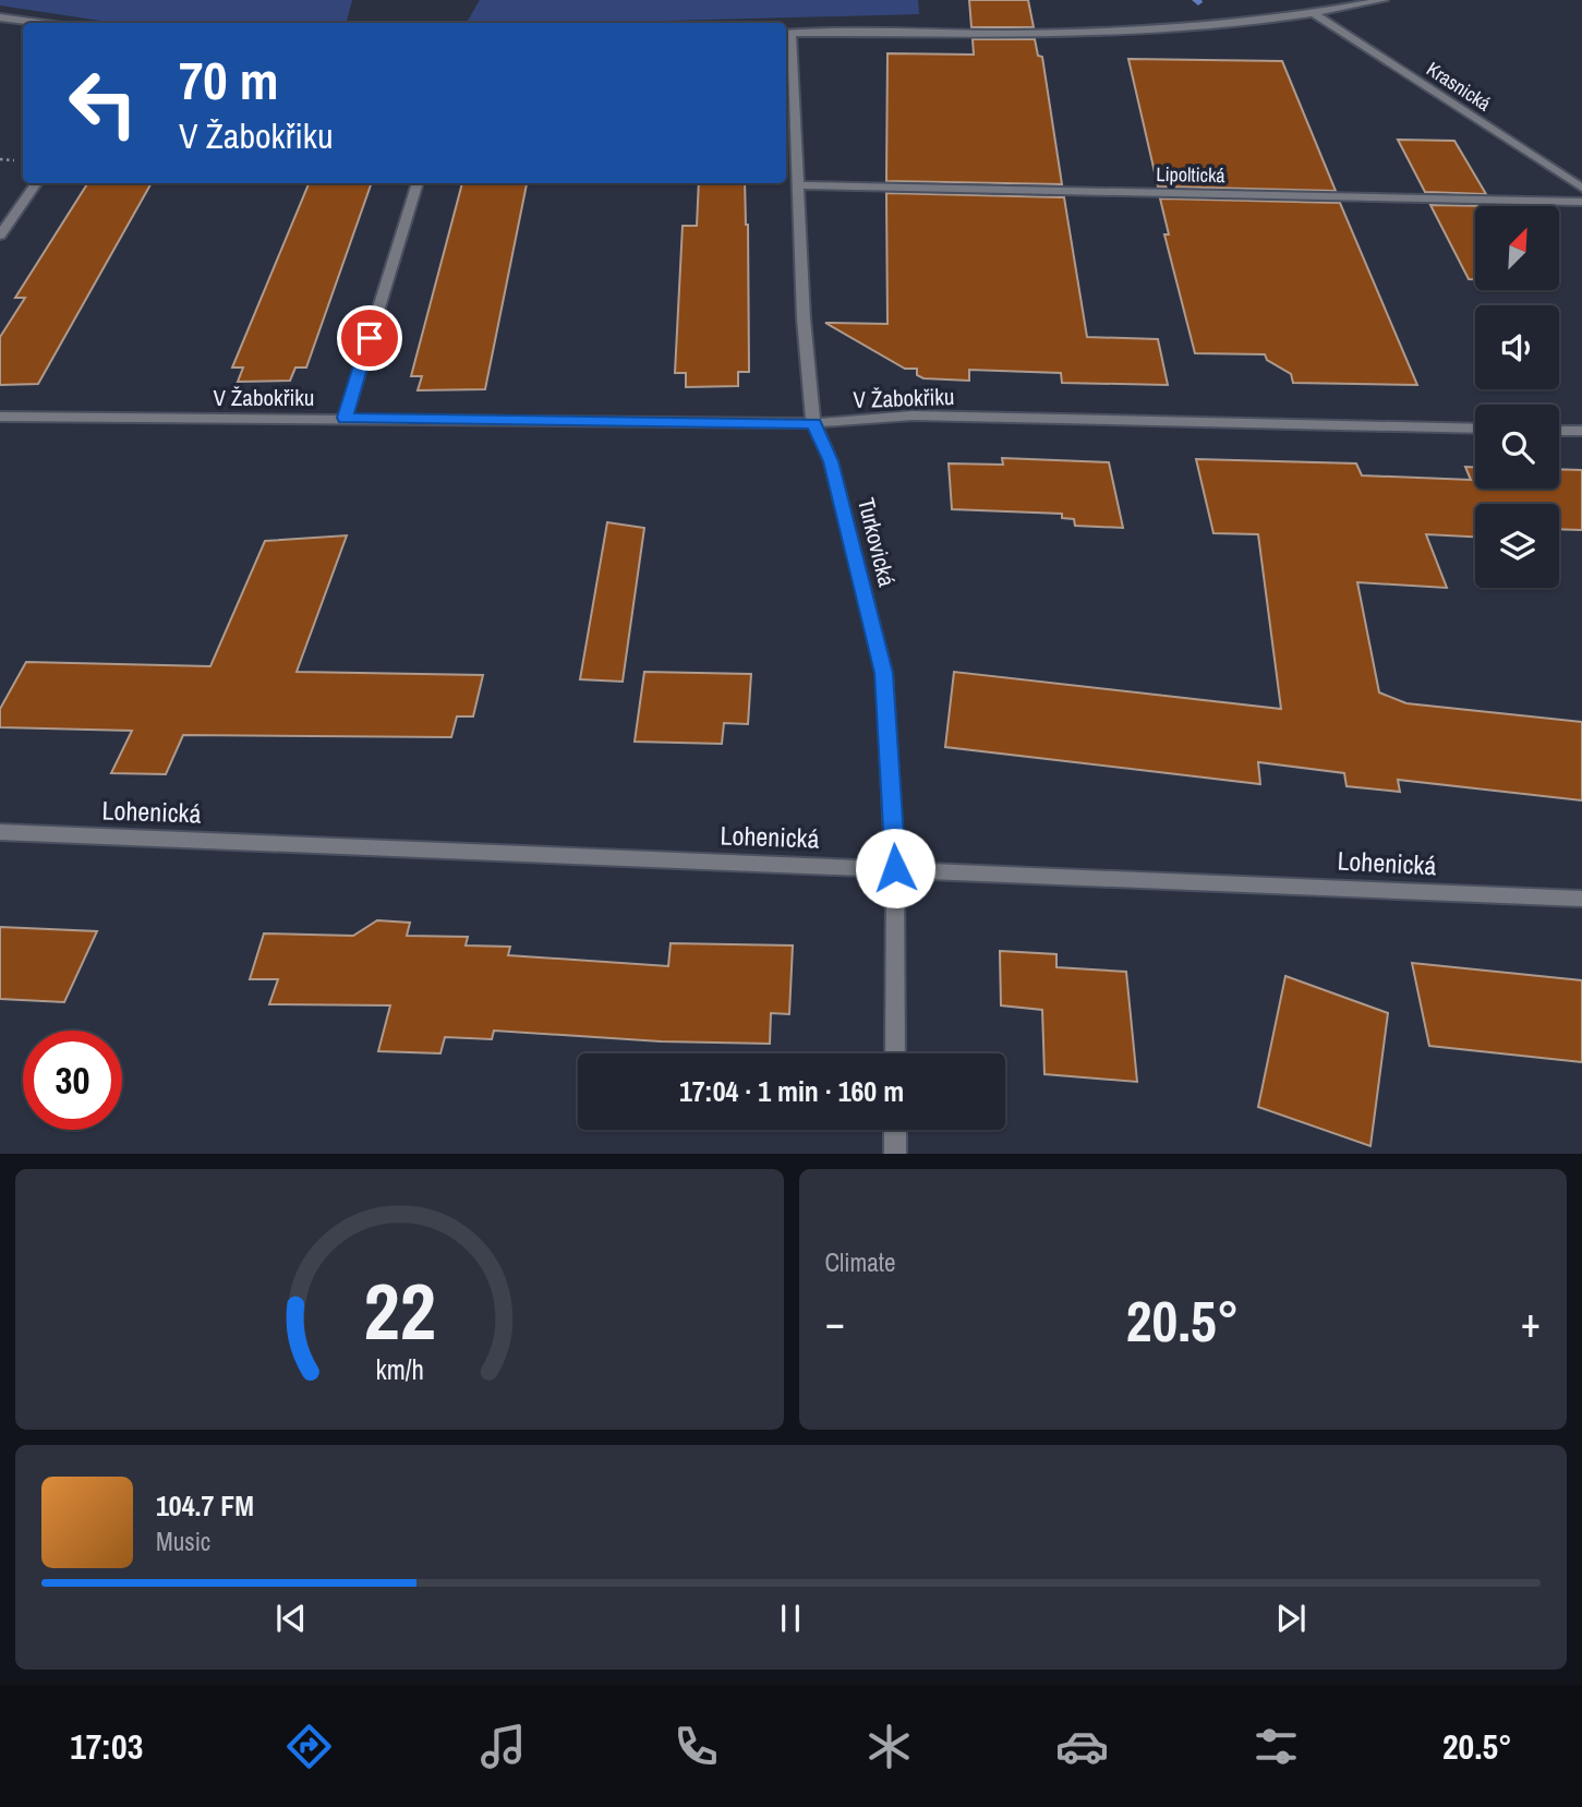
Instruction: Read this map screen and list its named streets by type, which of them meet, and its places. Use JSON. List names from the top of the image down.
{
  "streets": {
    "street": [
      "Krasnická",
      "Lipoltická",
      "V Žabokřiku",
      "Turkovická",
      "Lohenická"
    ]
  },
  "crossings": [
    ["Lipoltická", "Turkovická"],
    ["V Žabokřiku", "Turkovická"],
    ["Turkovická", "Lohenická"]
  ],
  "north": "top right",
  "page": {
    "turn": ["70 m", "V Žabokřiku"],
    "limit": "30",
    "trip": "17:04 · 1 min · 160 m",
    "tile": "Climate",
    "heat": ["−", "20.5°", "+"],
    "song": ["104.7 FM", "Music"],
    "tabs": ["17:03", "20.5°"],
    "gauge": ["22", "km/h"]
  }
}
